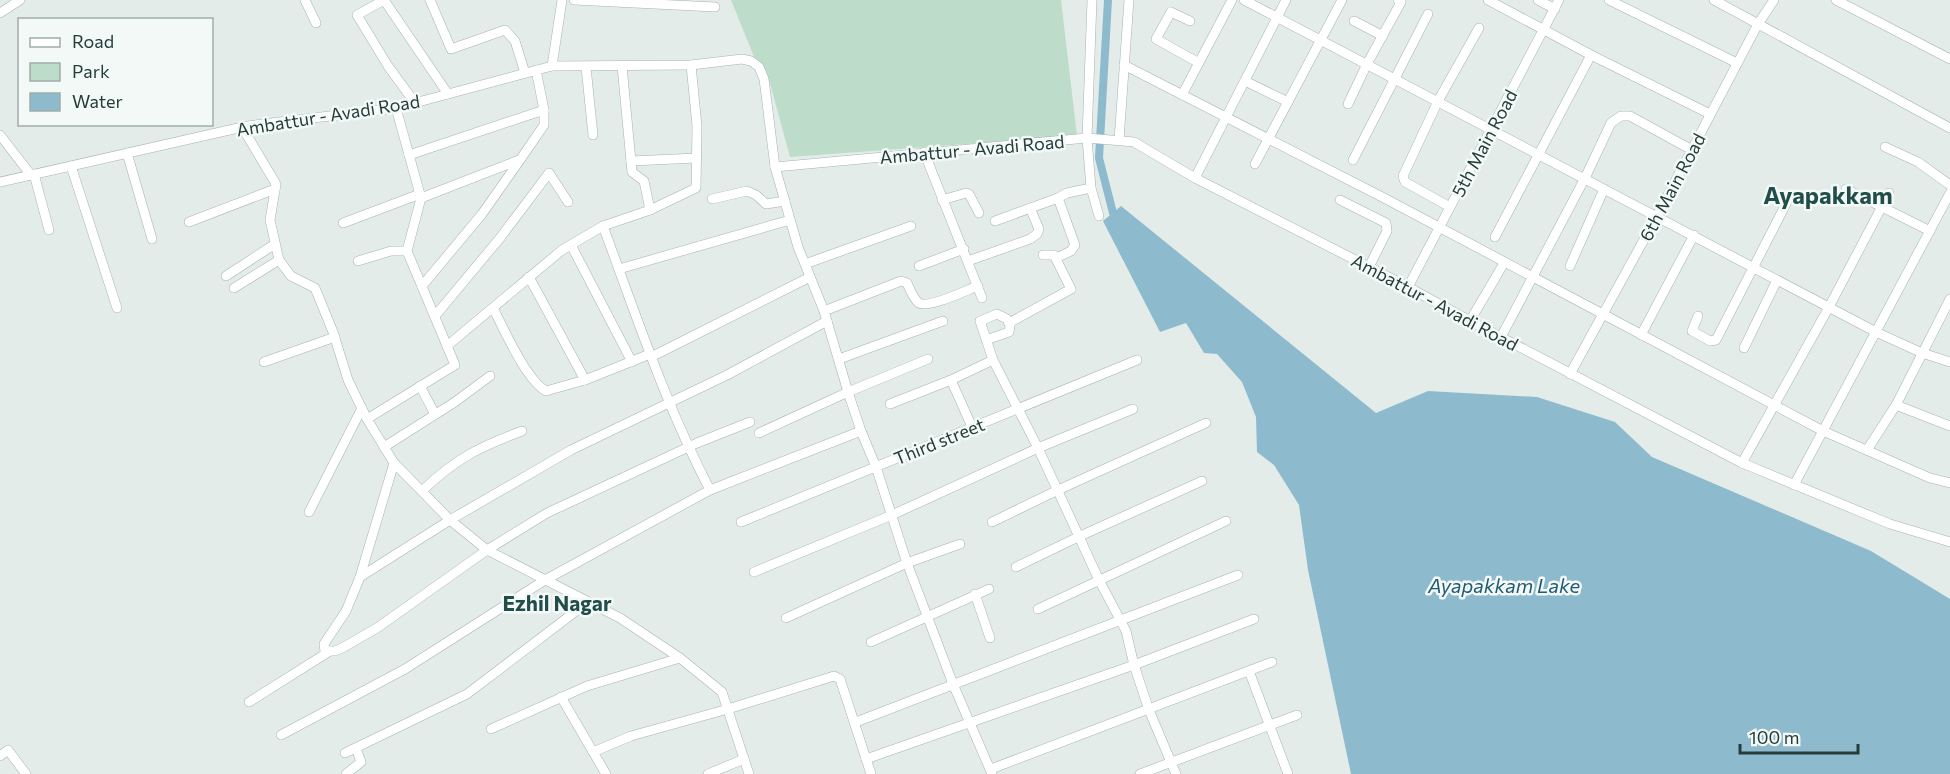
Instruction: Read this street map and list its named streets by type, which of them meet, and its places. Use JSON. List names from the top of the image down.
{
  "streets": {
    "street": [
      "Ambattur - Avadi Road",
      "5th Main Road",
      "6th Main Road",
      "Third street"
    ]
  },
  "crossings": [
    ["Ambattur - Avadi Road", "5th Main Road"],
    ["Ambattur - Avadi Road", "6th Main Road"]
  ],
  "districts": ["Ayapakkam", "Ezhil Nagar"],
  "water": ["Ayapakkam Lake"],
  "legend": ["Road", "Park", "Water"],
  "scale_bar": "100 m"
}
